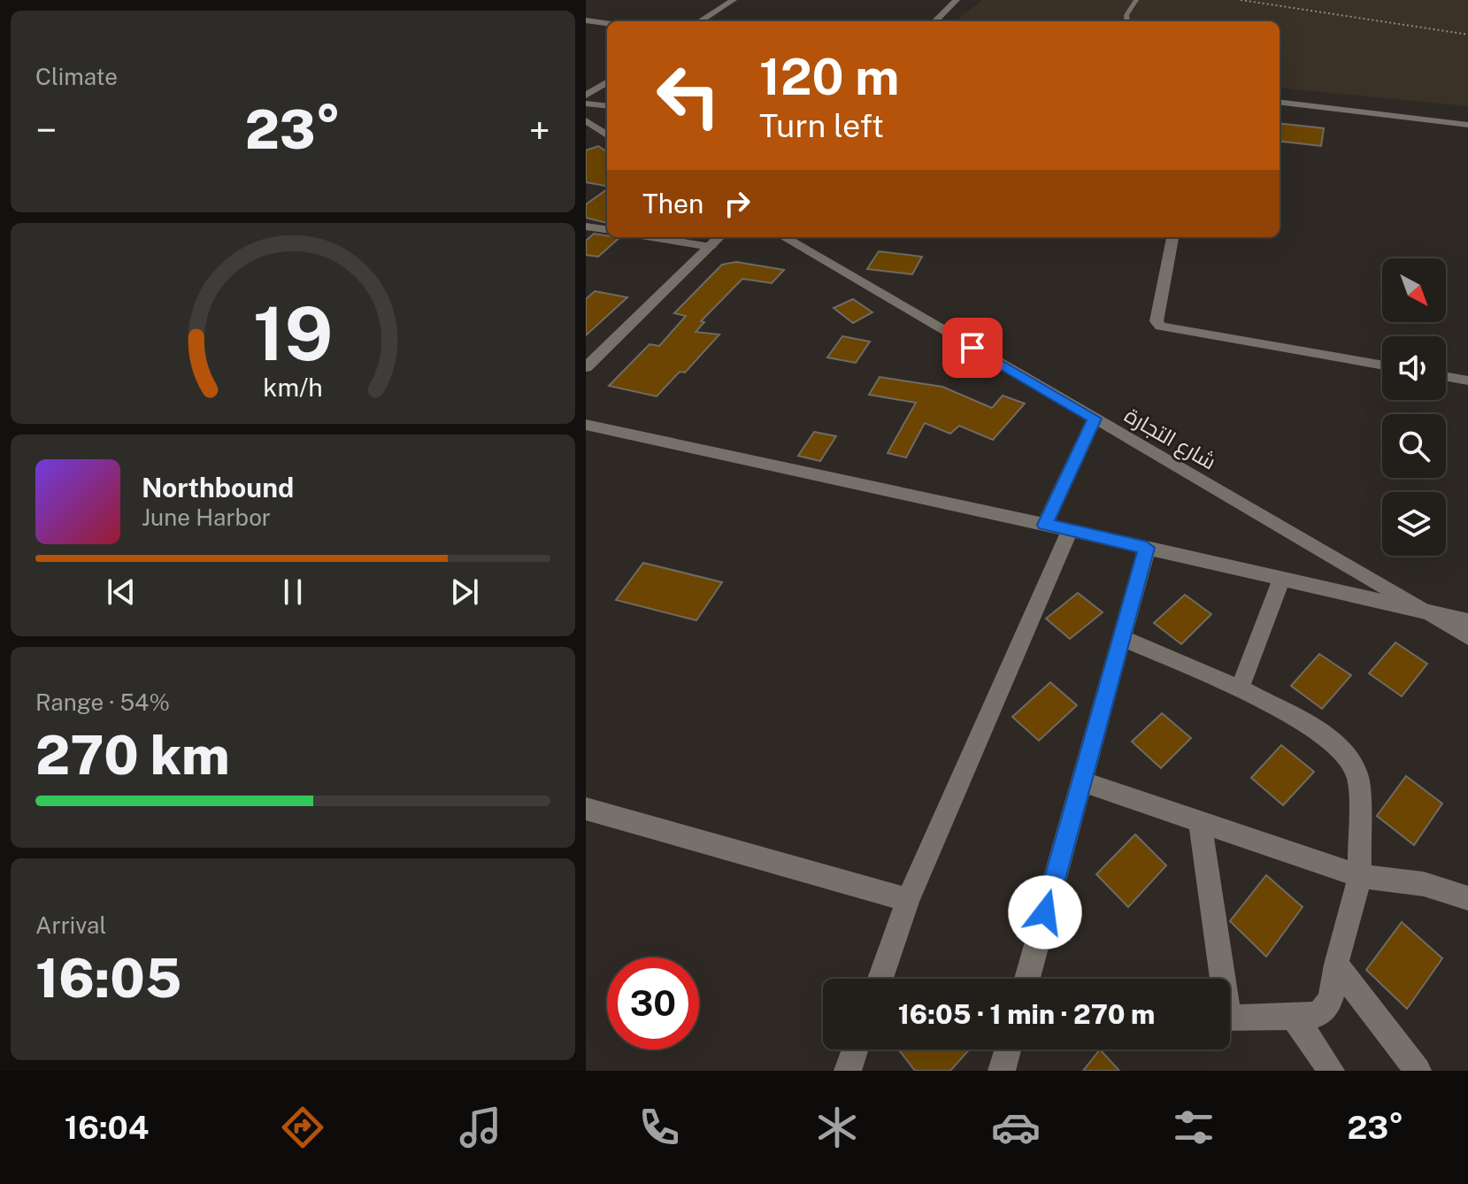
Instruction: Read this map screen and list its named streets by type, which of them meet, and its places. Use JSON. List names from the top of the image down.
{
  "streets": {
    "street": ["شارع التجارة"]
  },
  "north": "bottom right",
  "page": {
    "tile": [
      "Climate",
      ["Range · 54%", "270 km"],
      ["Arrival", "16:05"]
    ],
    "turn": ["120 m", "Turn left"],
    "heat": ["−", "23°", "+"],
    "then": "Then",
    "song": ["Northbound", "June Harbor"],
    "limit": "30",
    "trip": "16:05 · 1 min · 270 m",
    "tabs": ["16:04", "23°"],
    "gauge": ["19", "km/h"]
  }
}
